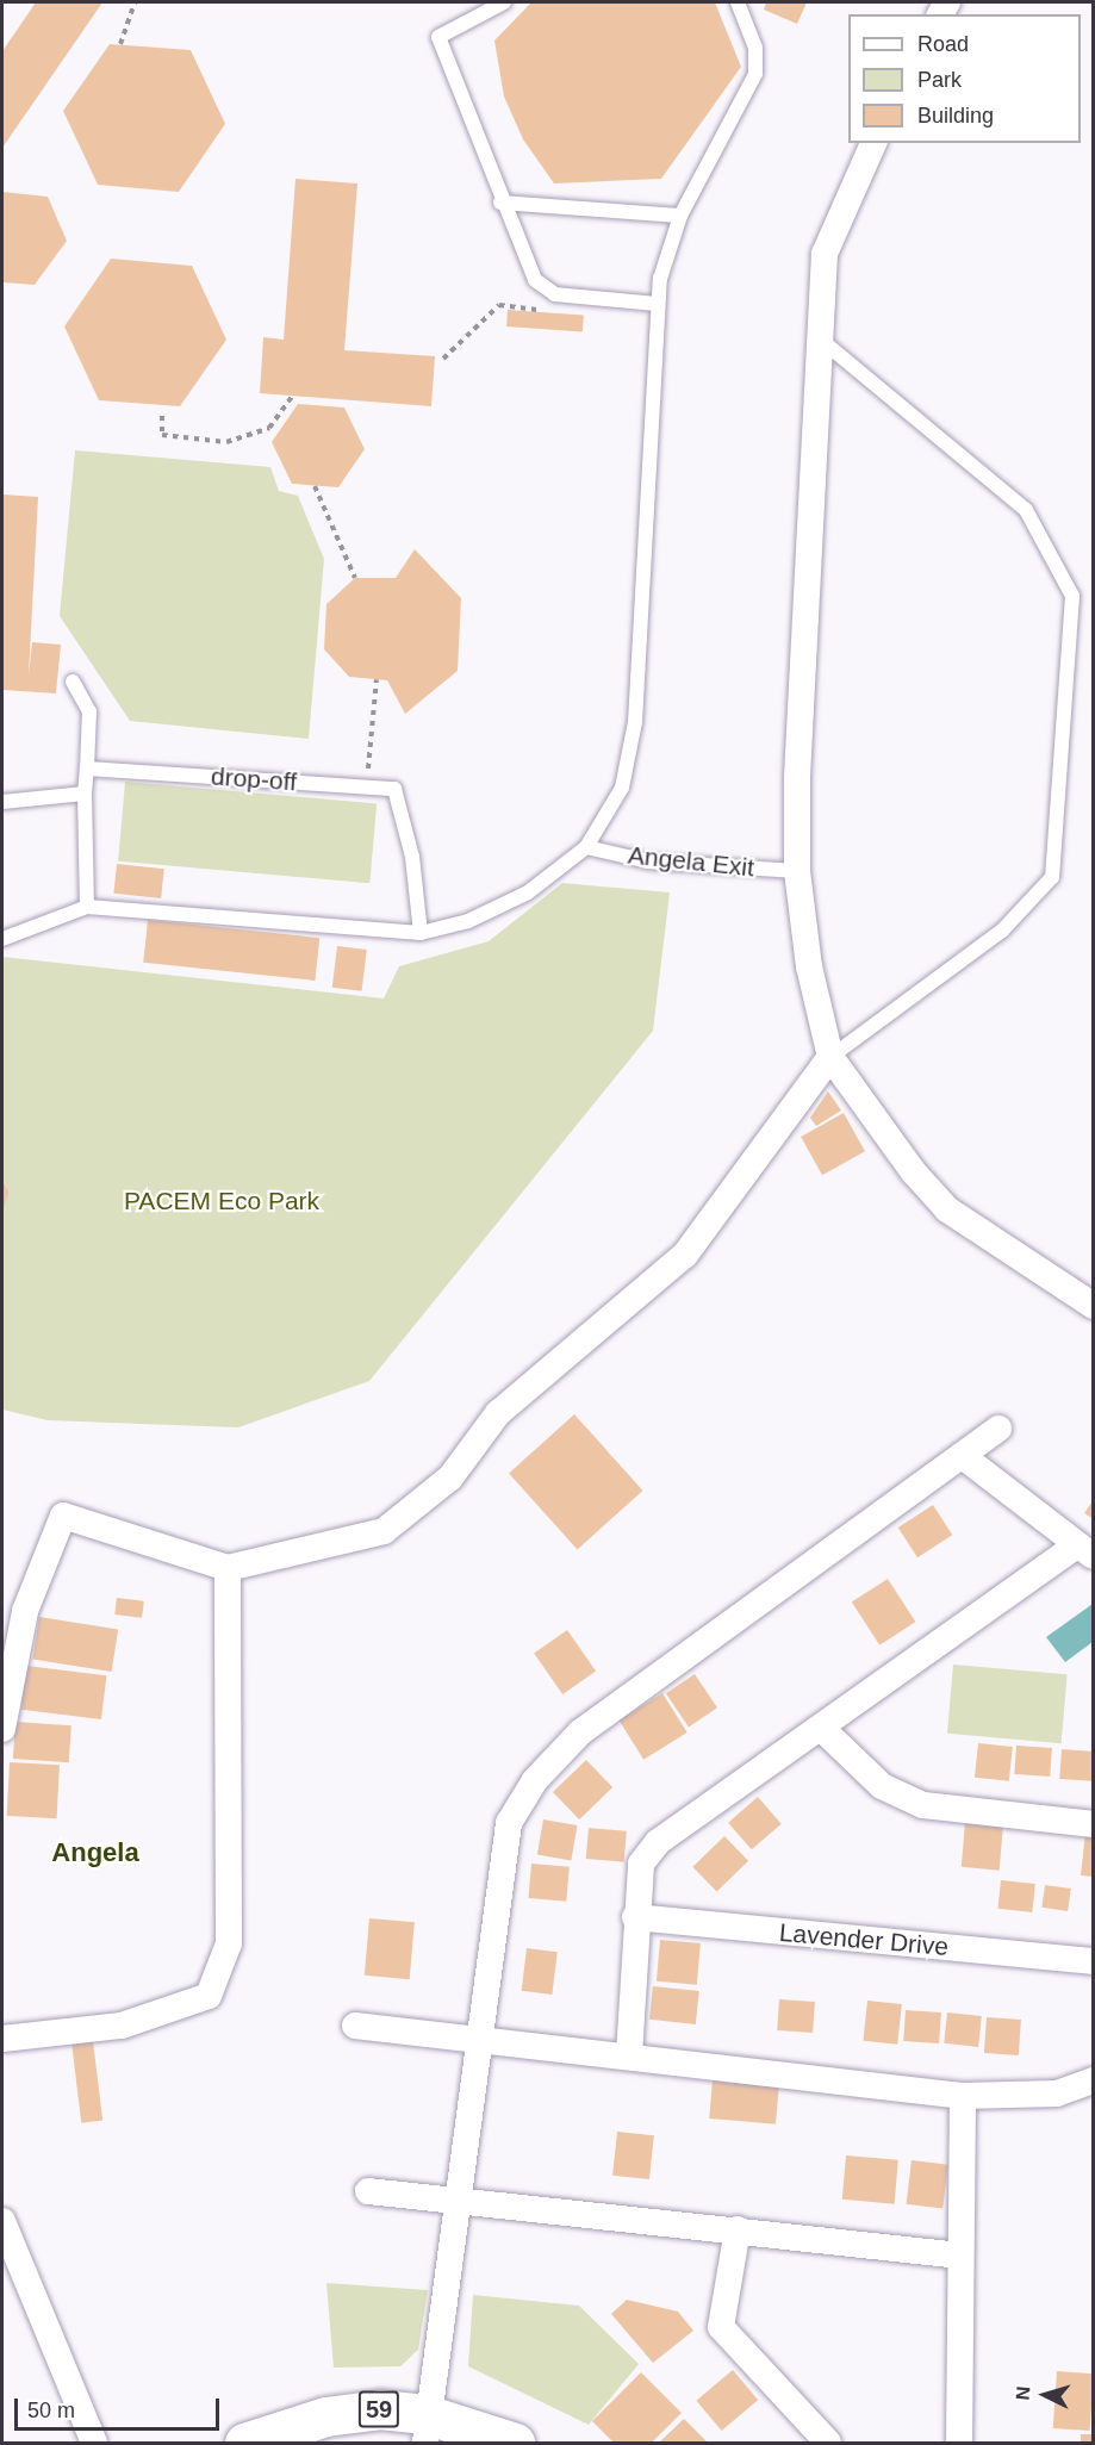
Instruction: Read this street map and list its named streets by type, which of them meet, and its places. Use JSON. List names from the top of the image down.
{
  "streets": {
    "main road": ["59"],
    "street": ["Lavender Drive"],
    "lane": ["drop-off", "Angela Exit"]
  },
  "districts": ["Angela"],
  "parks": ["PACEM Eco Park"],
  "legend": ["Road", "Park", "Building"],
  "scale_bar": "50 m",
  "north": "left"
}
